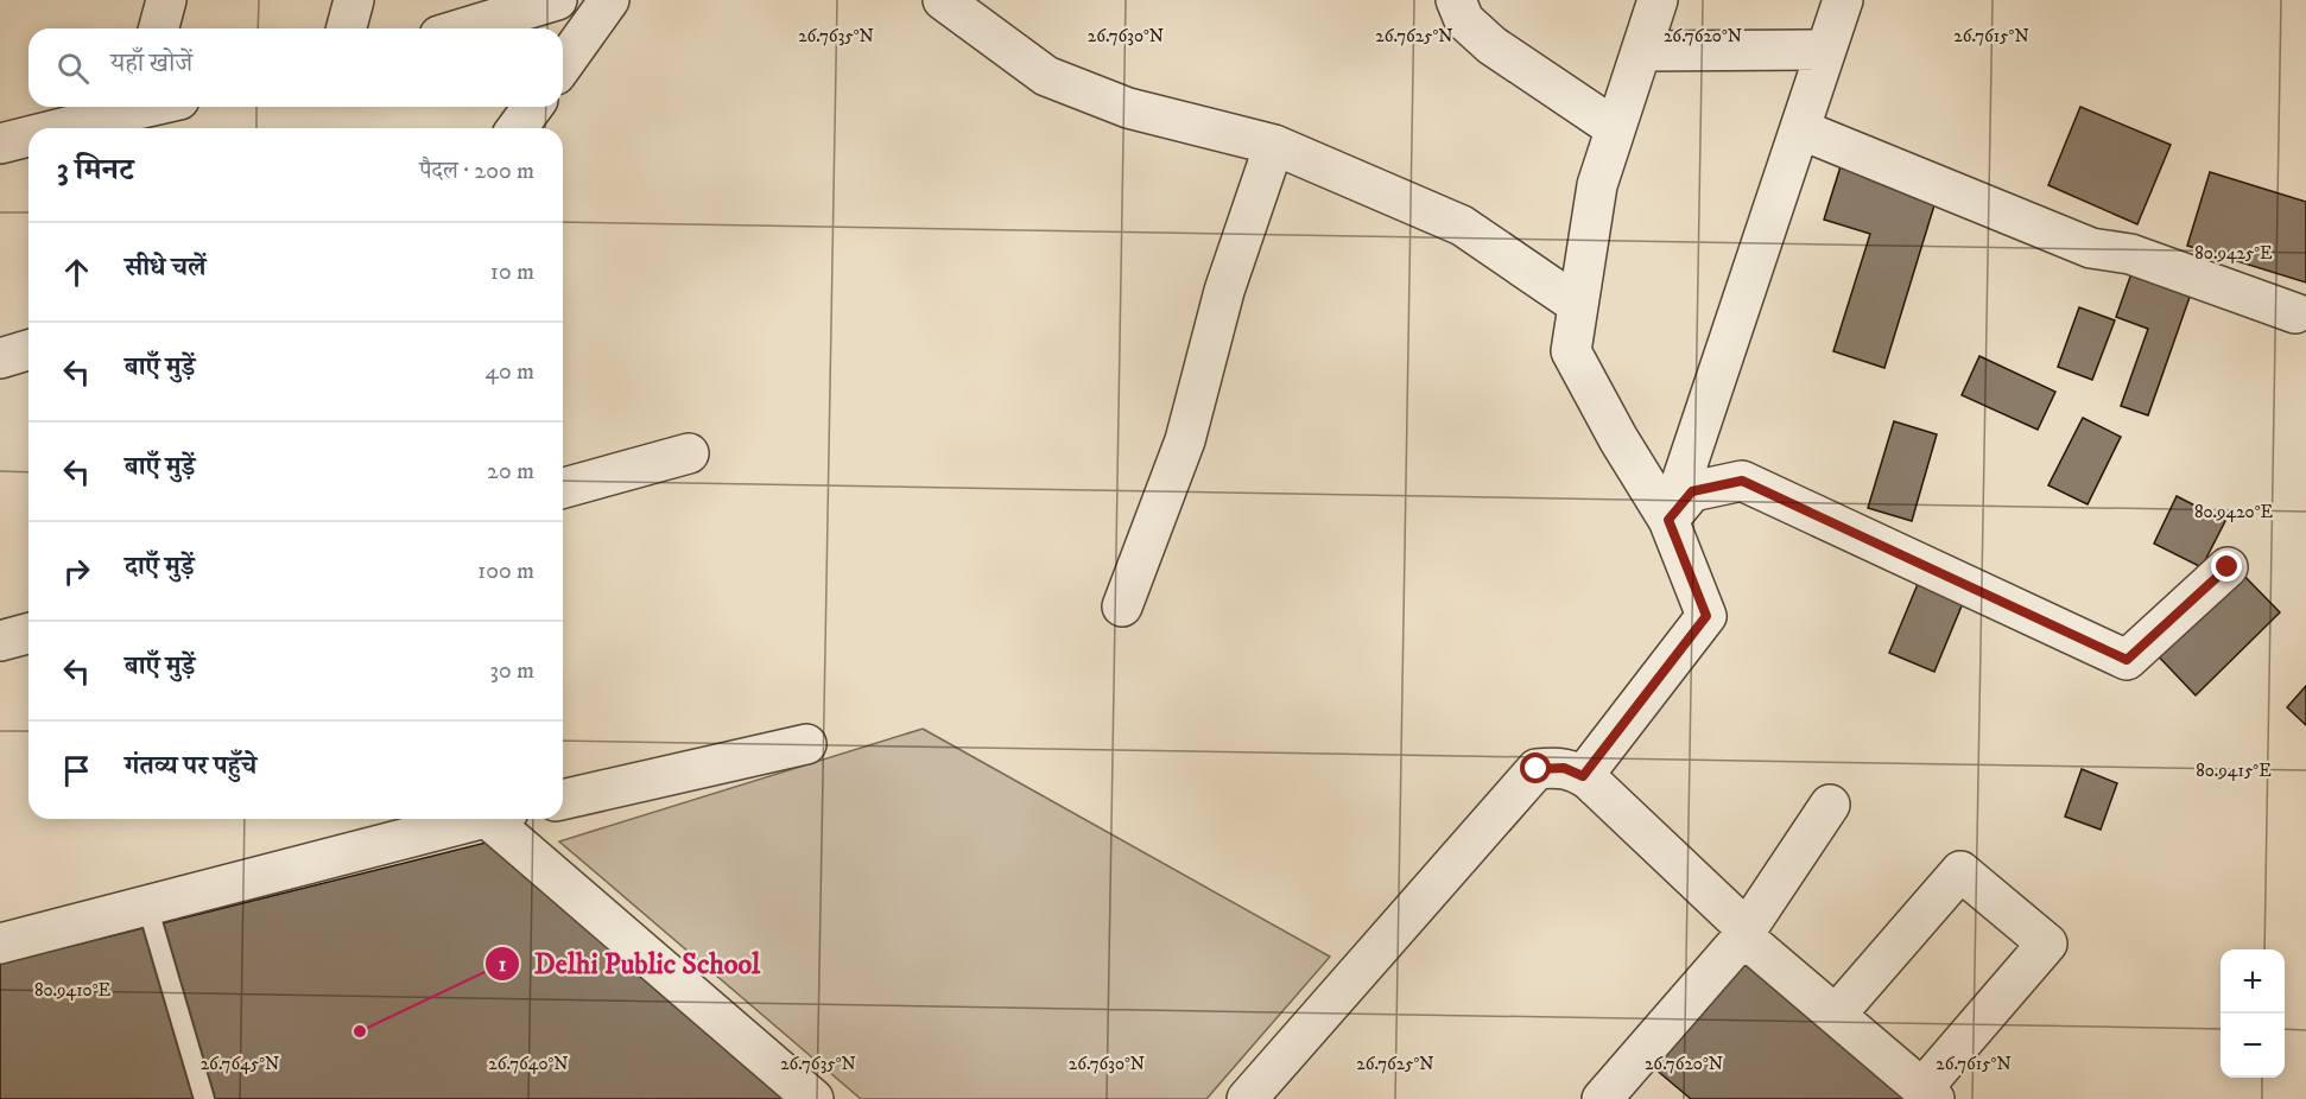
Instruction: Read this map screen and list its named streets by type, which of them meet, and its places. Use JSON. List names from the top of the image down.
{
  "places": ["Delhi Public School"],
  "page": {
    "search": "यहाँ खोजें",
    "heading": ["3 मिनट", "पैदल · 200 m"],
    "list": [
      ["सीधे चलें", "10 m"],
      ["बाएँ मुड़ें", "40 m"],
      ["बाएँ मुड़ें", "20 m"],
      ["दाएँ मुड़ें", "100 m"],
      ["बाएँ मुड़ें", "30 m"],
      "गंतव्य पर पहुँचे"
    ],
    "map_buttons": ["+", "−"]
  },
  "coordinates": [
    "26.7635°N",
    "26.7630°N",
    "26.7625°N",
    "26.7620°N",
    "26.7615°N",
    "80.9425°E",
    "80.9420°E",
    "80.9415°E",
    "80.9410°E",
    "26.7645°N",
    "26.7640°N"
  ]
}
